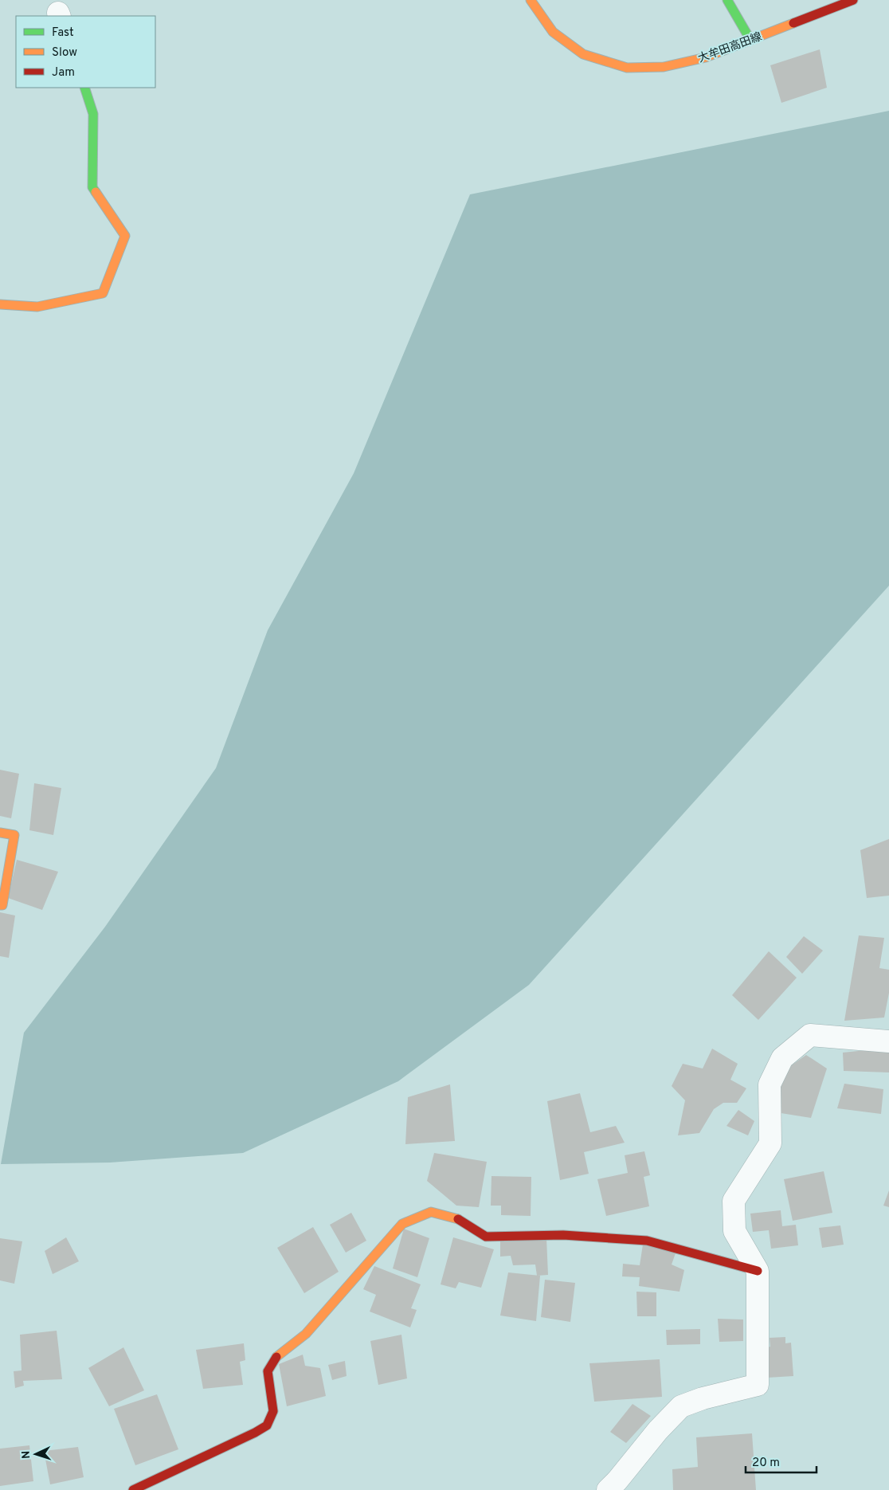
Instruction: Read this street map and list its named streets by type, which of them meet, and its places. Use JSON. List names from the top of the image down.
{
  "streets": {
    "street": ["大牟田高田線"]
  },
  "legend": ["Fast", "Slow", "Jam"],
  "scale_bar": "20 m",
  "north": "left"
}
